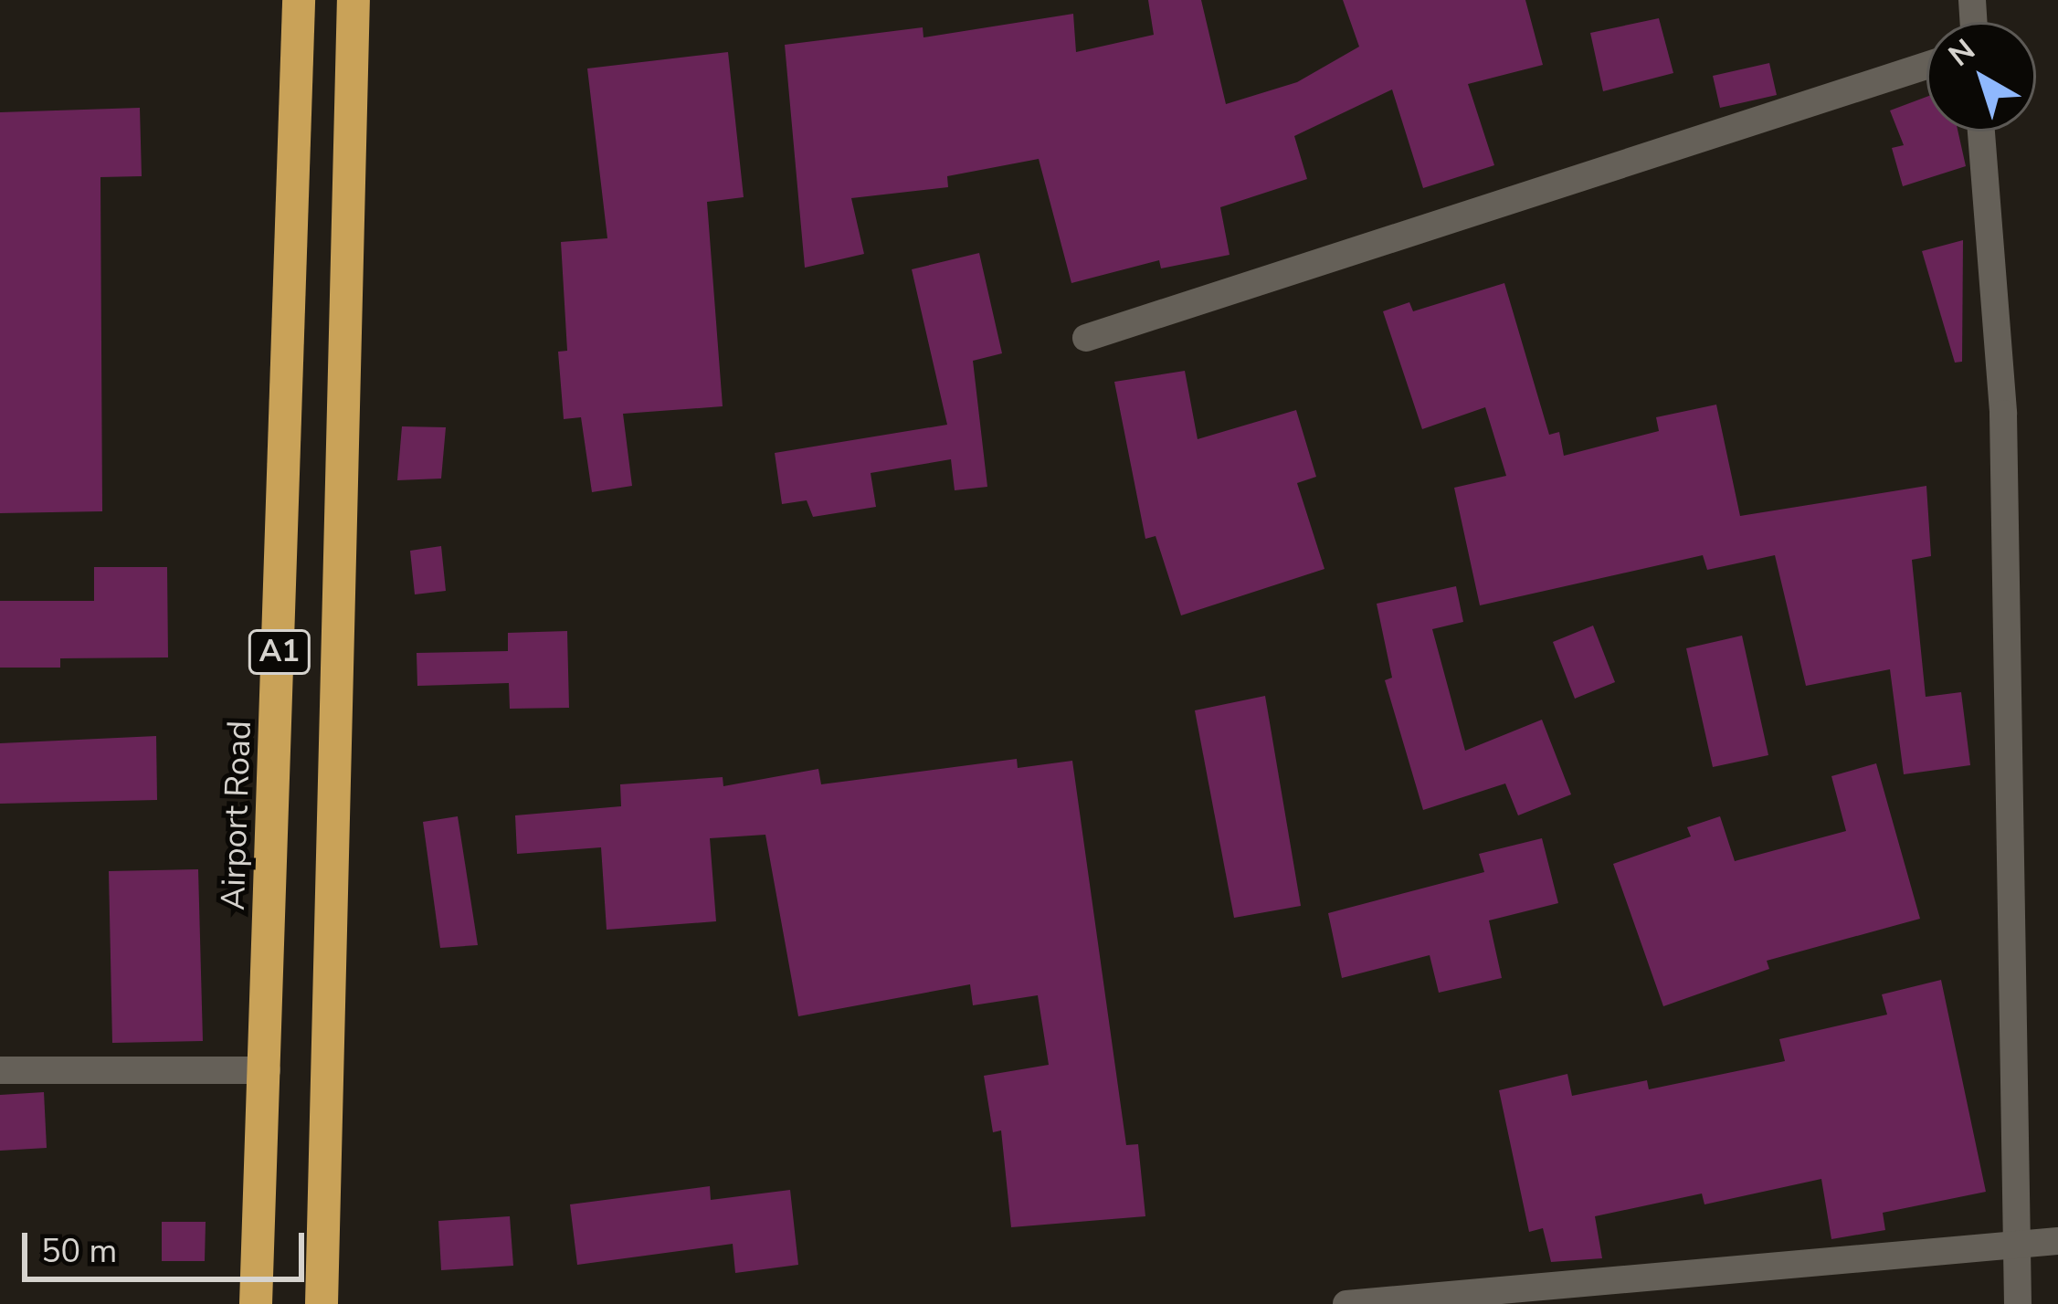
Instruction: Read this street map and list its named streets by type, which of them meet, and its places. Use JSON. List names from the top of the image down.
{
  "streets": {
    "highway": ["A1", "Airport Road"]
  },
  "scale_bar": "50 m",
  "north": "top left"
}
